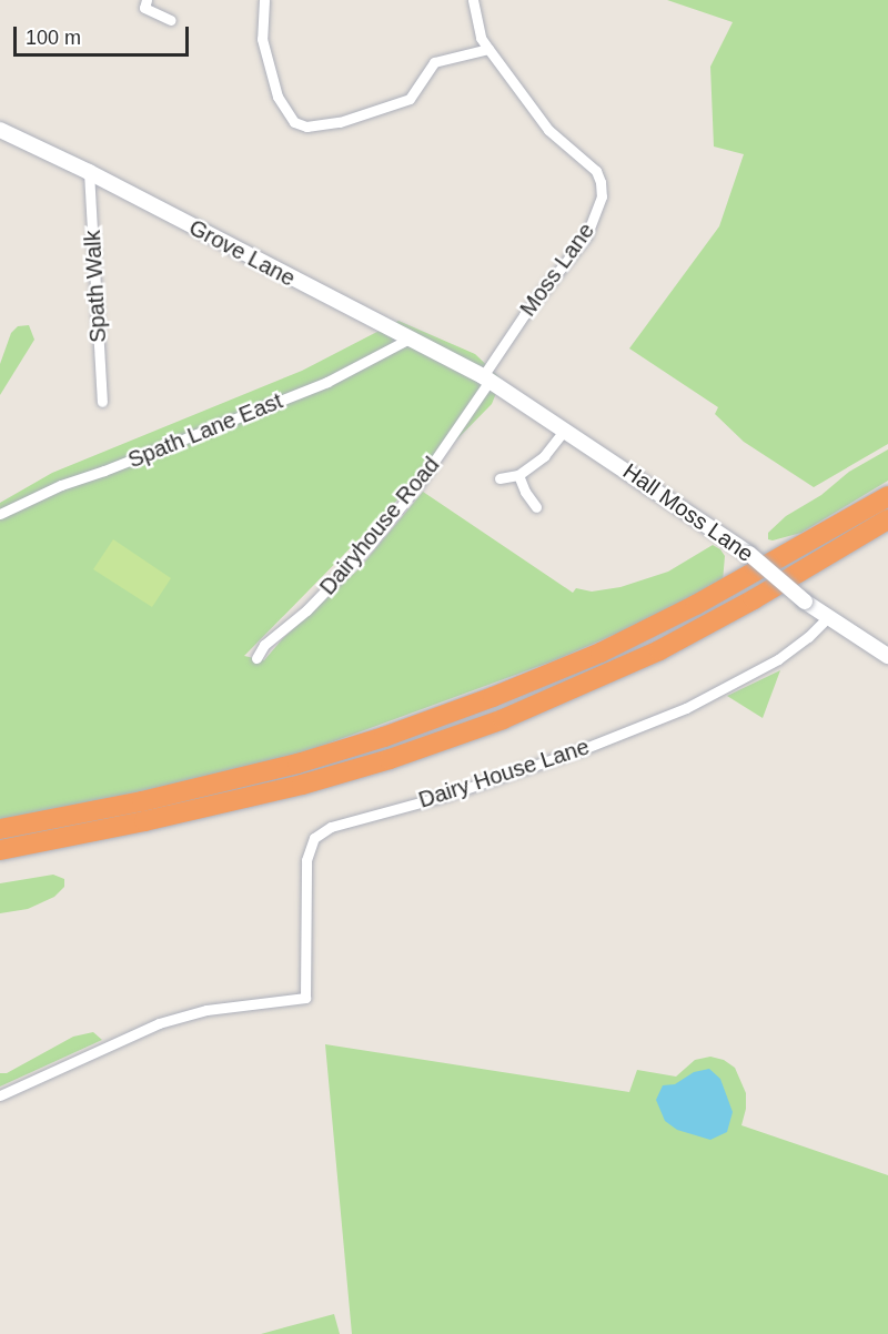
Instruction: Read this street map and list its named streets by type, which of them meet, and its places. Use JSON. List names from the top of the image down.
{
  "streets": {
    "street": [
      "Grove Lane",
      "Moss Lane",
      "Spath Walk",
      "Spath Lane East",
      "Hall Moss Lane",
      "Dairyhouse Road",
      "Dairy House Lane"
    ]
  },
  "crossings": [
    ["Grove Lane", "Moss Lane"],
    ["Grove Lane", "Spath Walk"],
    ["Grove Lane", "Spath Lane East"],
    ["Grove Lane", "Hall Moss Lane"],
    ["Grove Lane", "Dairyhouse Road"],
    ["Moss Lane", "Hall Moss Lane"],
    ["Moss Lane", "Dairyhouse Road"],
    ["Hall Moss Lane", "Dairyhouse Road"],
    ["Hall Moss Lane", "Dairy House Lane"]
  ],
  "scale_bar": "100 m"
}
